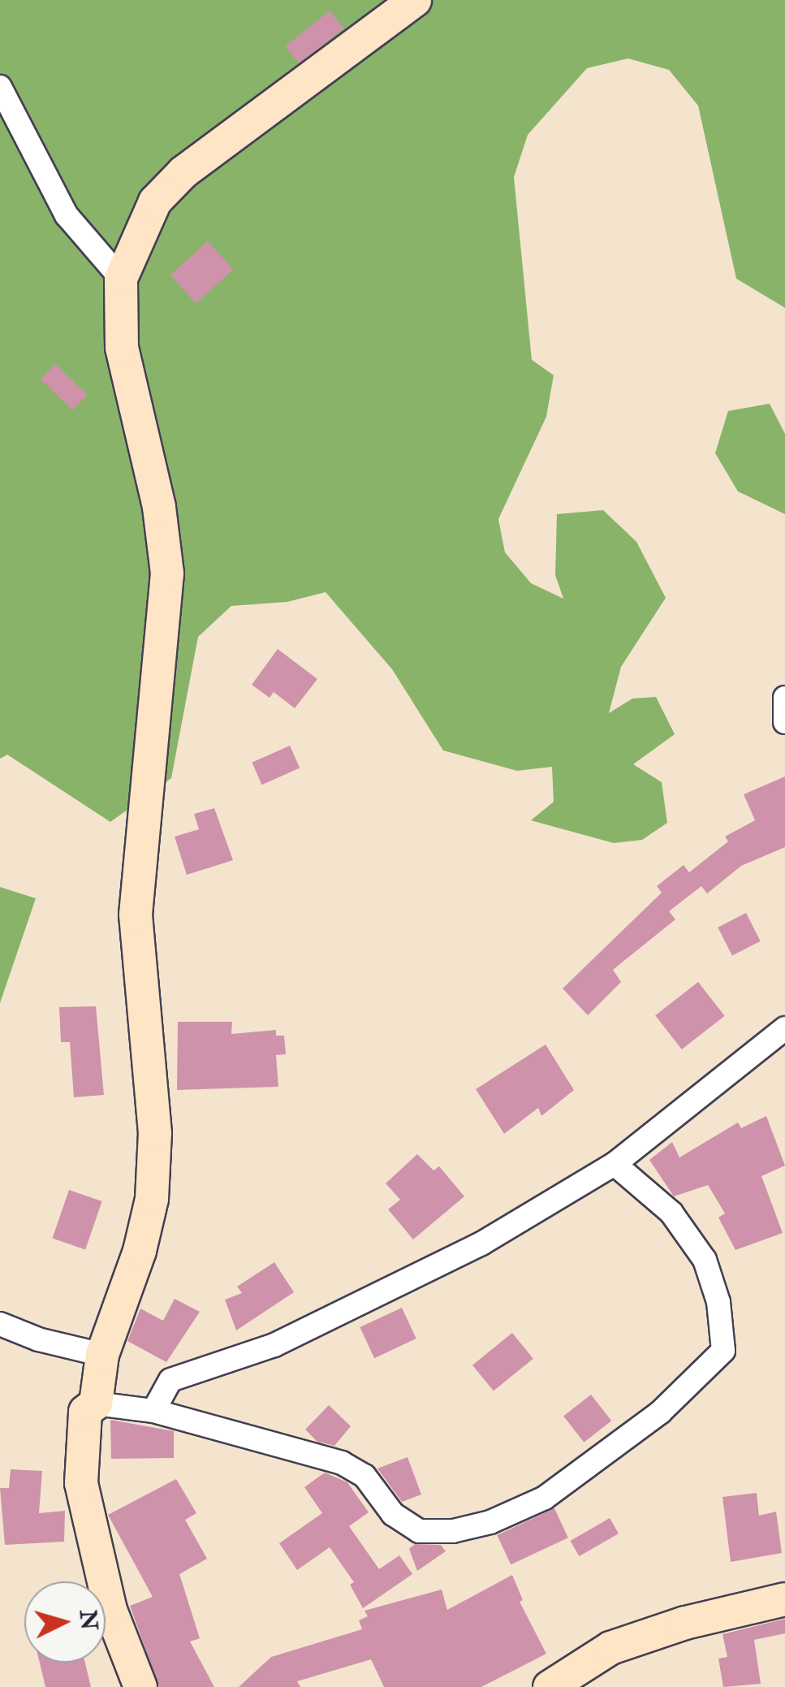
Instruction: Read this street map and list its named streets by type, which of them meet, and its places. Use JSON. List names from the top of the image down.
{
  "north": "right"
}
